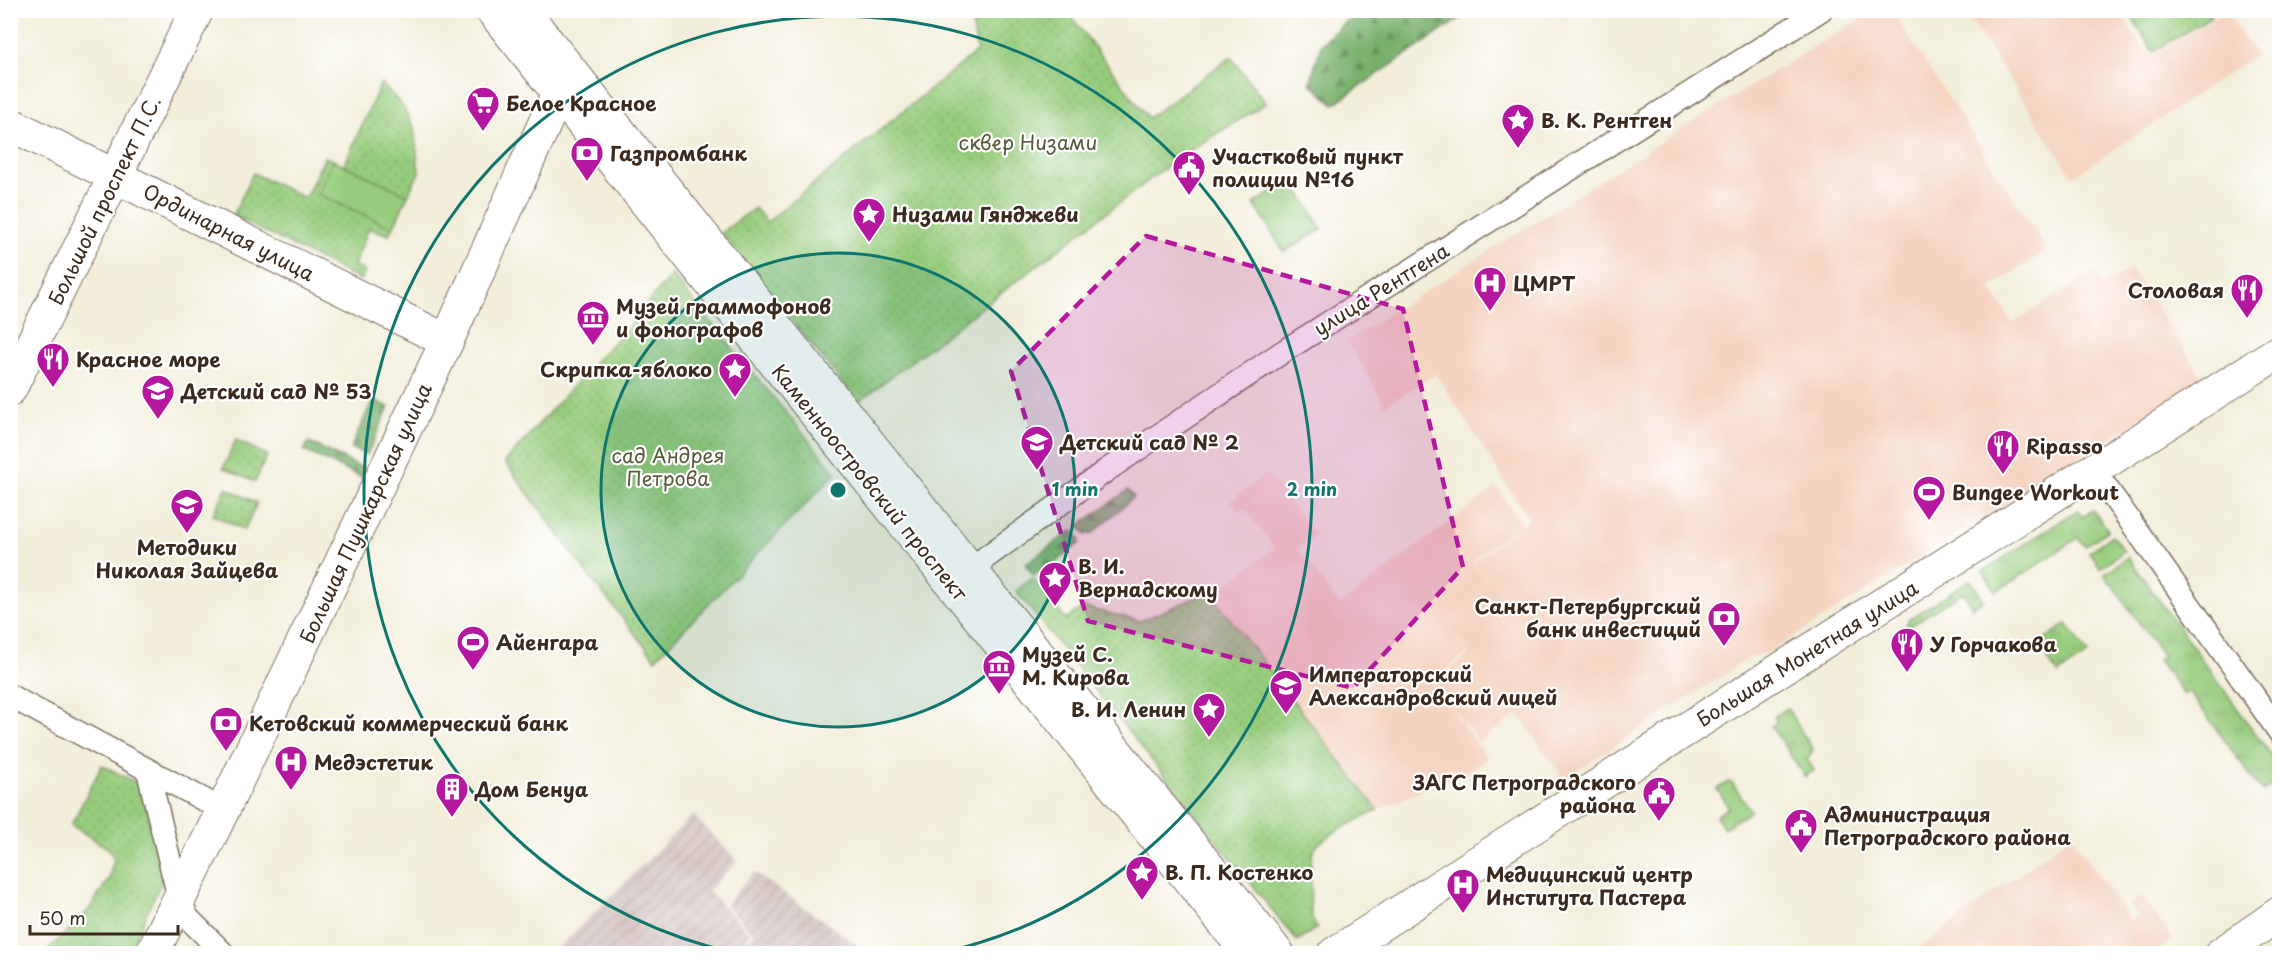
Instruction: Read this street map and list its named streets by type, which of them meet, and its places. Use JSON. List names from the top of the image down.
{
  "streets": {
    "main road": [
      "Большой проспект П.С.",
      "Ординарная улица",
      "Каменноостровский проспект",
      "Большая Пушкарская улица",
      "Большая Монетная улица"
    ],
    "street": ["улица Рентгена"]
  },
  "crossings": [
    ["Большой проспект П.С.", "Ординарная улица"],
    ["Ординарная улица", "Большая Пушкарская улица"],
    ["улица Рентгена", "Каменноостровский проспект"],
    ["Каменноостровский проспект", "Большая Пушкарская улица"]
  ],
  "parks": ["сквер Низами", "сад Андрея Петрова"],
  "places": {
    "supermarket": ["Белое Красное"],
    "place": [
      "В. К. Рентген",
      "Низами Гянджеви",
      "Скрипка-яблоко",
      "В. И. Вернадскому",
      "В. И. Ленин",
      "В. П. Костенко"
    ],
    "bank": ["Газпромбанк", "Санкт-Петербургский банк инвестиций", "Кетовский коммерческий банк"],
    "public building": ["Участковый пункт полиции №16", "ЗАГС Петроградского района", "Администрация Петроградского района"],
    "hospital": ["ЦМРТ", "Медэстетик", "Медицинский центр Института Пастера"],
    "restaurant": [
      "Столовая",
      "Красное море",
      "Ripasso",
      "У Горчакова"
    ],
    "museum": ["Музей граммофонов и фонографов", "Музей С. М. Кирова"],
    "school or university": [
      "Детский сад № 53",
      "Детский сад № 2",
      "Методики Николая Зайцева",
      "Императорский Александровский лицей"
    ],
    "sports": ["Bungee Workout", "Айенгара"],
    "building": ["Дом Бенуа"]
  },
  "scale_bar": "50 m",
  "rings": ["1 min", "2 min"]
}
